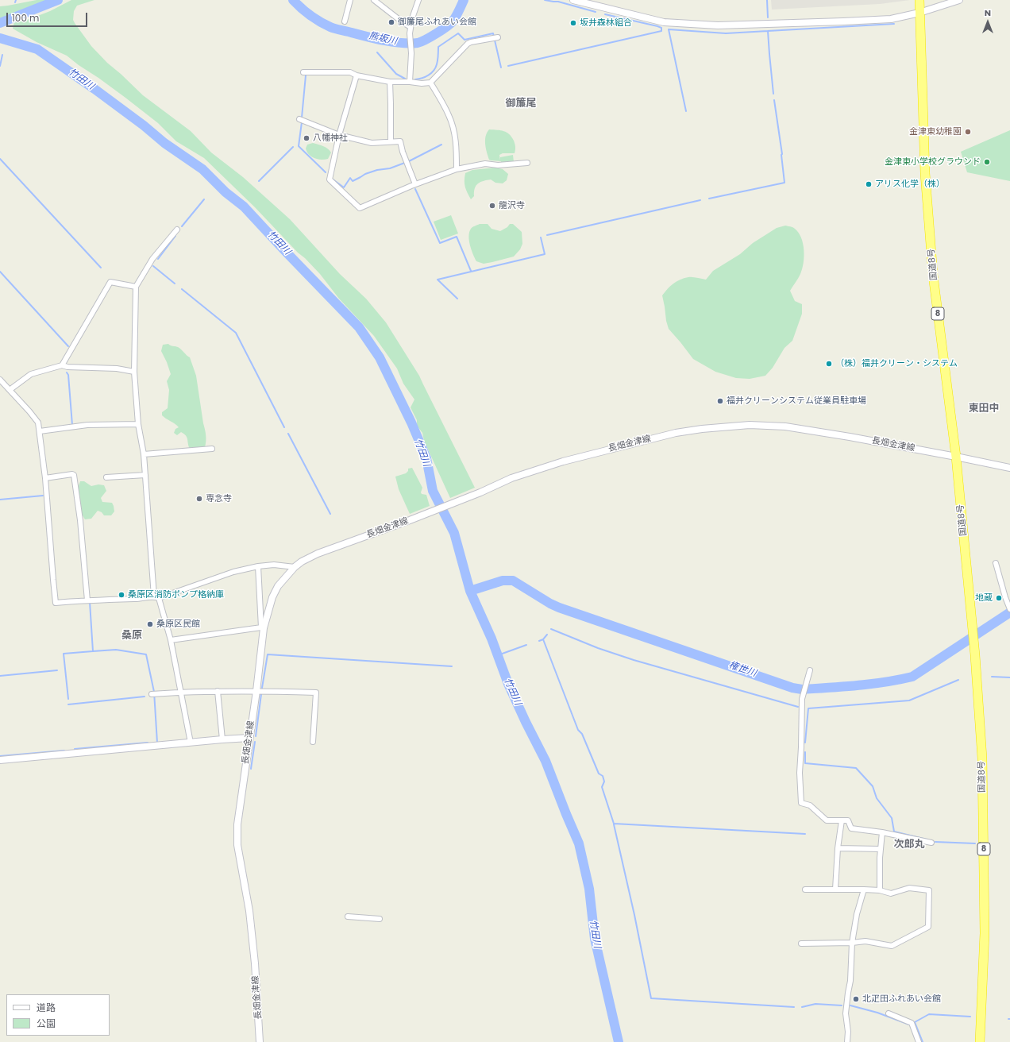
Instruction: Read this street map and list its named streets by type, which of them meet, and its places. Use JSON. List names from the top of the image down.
{
  "streets": {
    "highway": ["国道8号", "8"],
    "main road": ["長畑金津線"]
  },
  "crossings": [
    ["国道8号", "長畑金津線"]
  ],
  "districts": [
    "御簾尾",
    "東田中",
    "桑原",
    "次郎丸"
  ],
  "water": ["熊坂川", "竹田川", "権世川"],
  "places": [
    "御簾尾ふれあい会館",
    "坂井森林組合",
    "金津東幼稚園",
    "八幡神社",
    "金津東小学校グラウンド",
    "アリス化学（株）",
    "龍沢寺",
    "（株）福井クリーン・システム",
    "福井クリーンシステム従業員駐車場",
    "専念寺",
    "桑原区消防ポンプ格納庫",
    "地蔵",
    "桑原区民館",
    "北疋田ふれあい会館"
  ],
  "legend": ["道路", "公園"],
  "scale_bar": "100 m",
  "north": "top"
}
